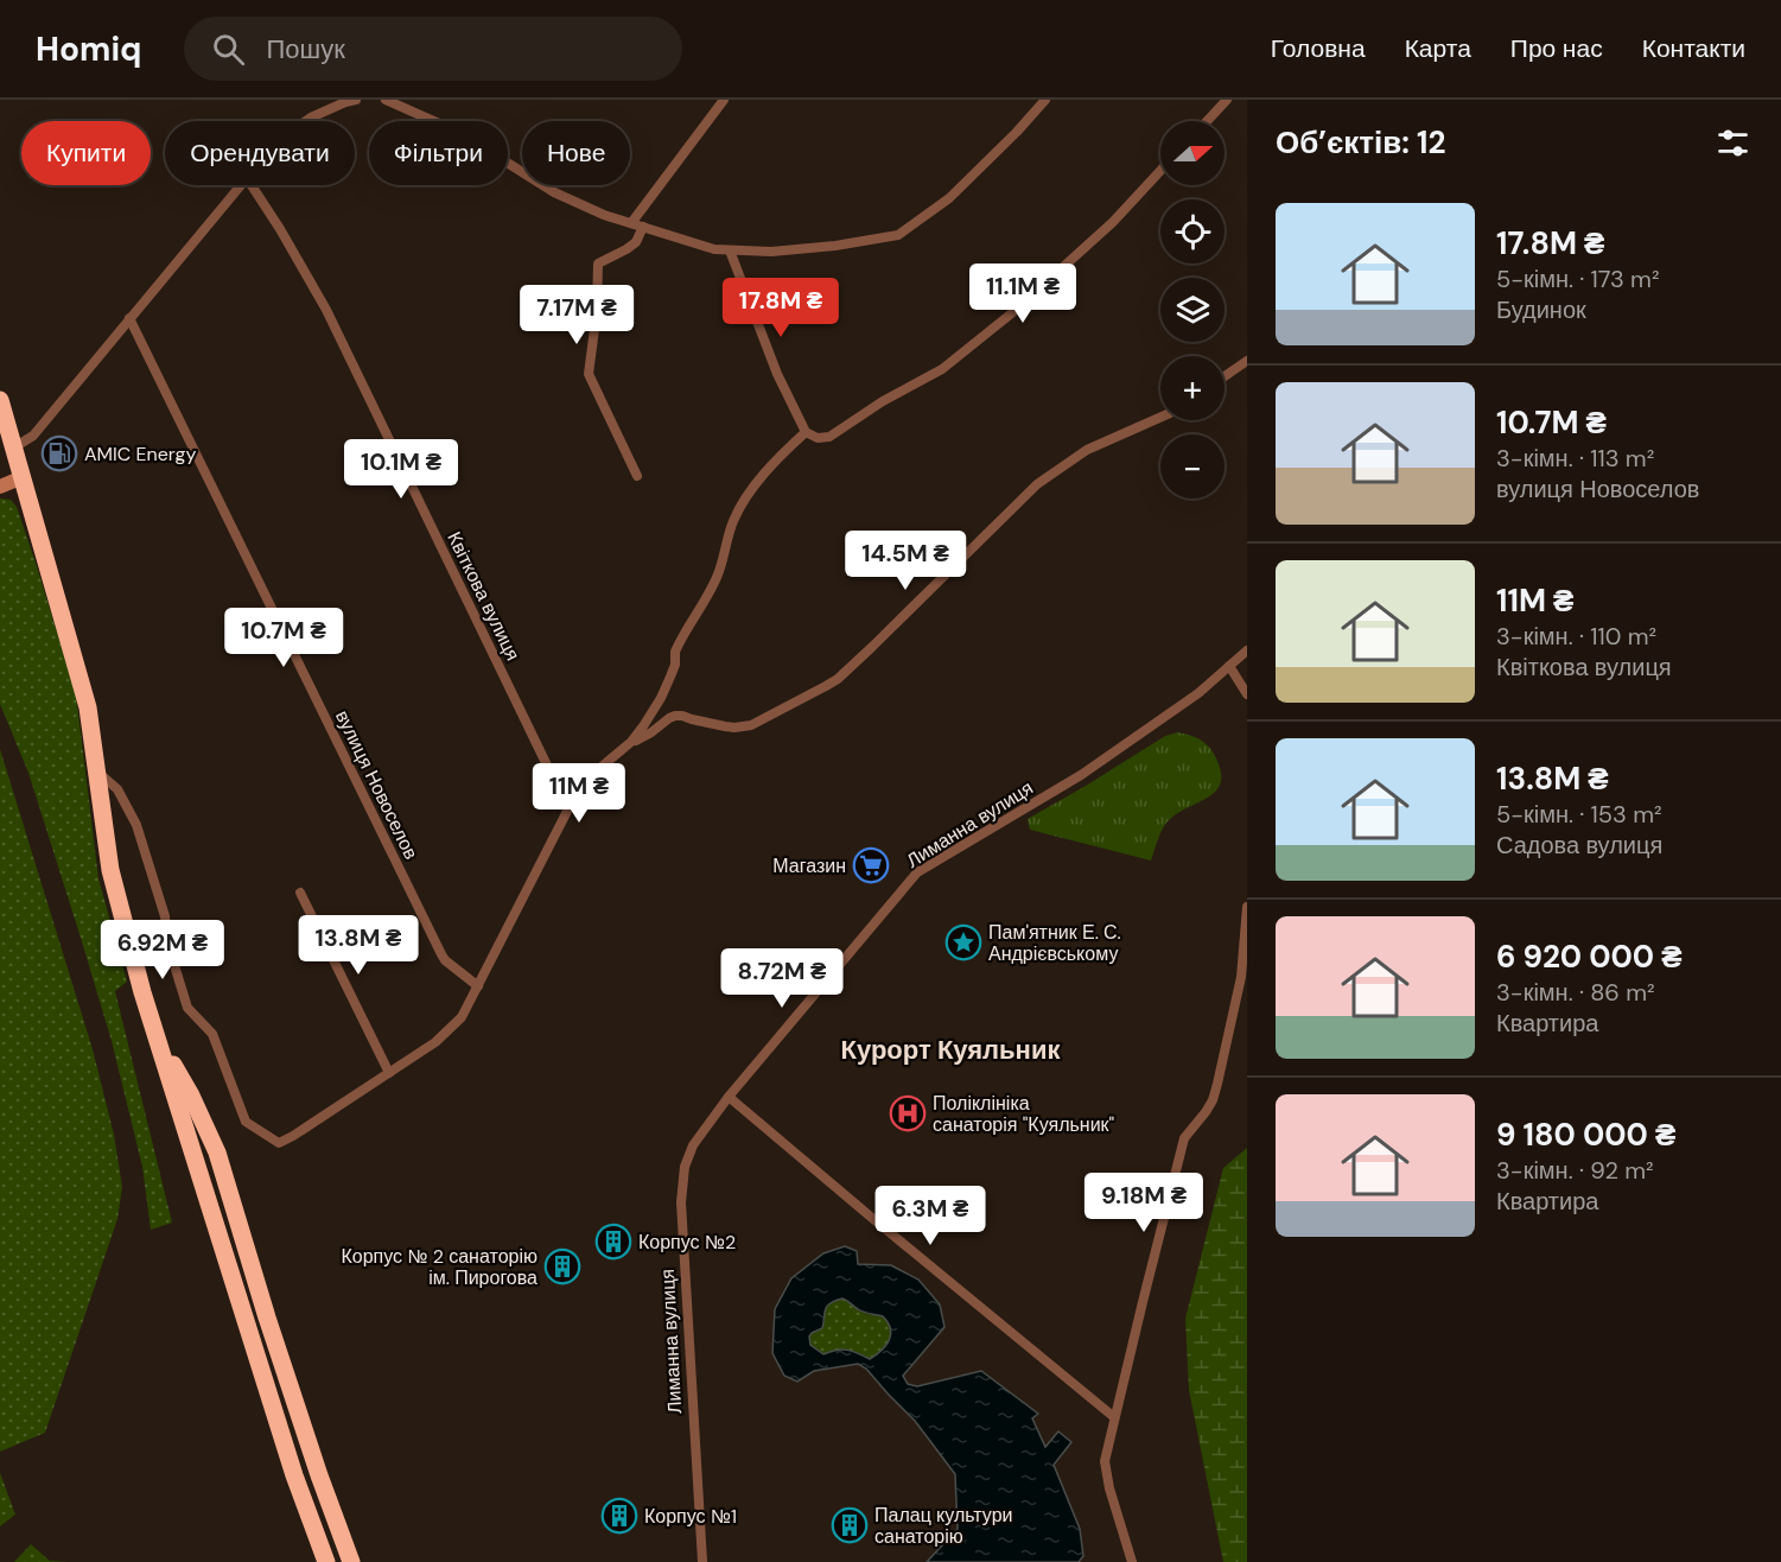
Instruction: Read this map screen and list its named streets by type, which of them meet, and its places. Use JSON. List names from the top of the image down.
{
  "streets": {
    "street": ["Квіткова вулиця", "вулиця Новоселов", "Лиманна вулиця"]
  },
  "districts": ["Курорт Куяльник"],
  "places": {
    "fuel station": ["AMIC Energy"],
    "supermarket": ["Магазин"],
    "place": ["Пам'ятник Е. С. Андрієвському"],
    "hospital": ["Поліклініка санаторія \"Куяльник\""],
    "building": [
      "Корпус №2",
      "Корпус № 2 санаторію ім. Пирогова",
      "Корпус №1",
      "Палац культури санаторію"
    ]
  },
  "north": "right",
  "page": {
    "header": "Homiq",
    "search": "Пошук",
    "nav": [
      "Головна",
      "Карта",
      "Про нас",
      "Контакти"
    ],
    "heading": "Об’єктів: 12",
    "map_buttons": ["+", "−"],
    "chip": [
      "Купити",
      "Орендувати",
      "Фільтри",
      "Нове"
    ],
    "list": [
      {
        "name": "17.8M ₴",
        "note": "5-кімн. · 173 m² · Будинок"
      },
      {
        "name": "10.7M ₴",
        "note": "3-кімн. · 113 m² · вулиця Новоселов"
      },
      {
        "name": "11M ₴",
        "note": "3-кімн. · 110 m² · Квіткова вулиця"
      },
      {
        "name": "13.8M ₴",
        "note": "5-кімн. · 153 m² · Садова вулиця"
      },
      {
        "name": "6 920 000 ₴",
        "note": "3-кімн. · 86 m² · Квартира"
      },
      {
        "name": "9 180 000 ₴",
        "note": "3-кімн. · 92 m² · Квартира"
      }
    ],
    "price": [
      "11.1M ₴",
      "17.8M ₴",
      "7.17M ₴",
      "10.1M ₴",
      "14.5M ₴",
      "10.7M ₴",
      "11M ₴",
      "13.8M ₴",
      "6.92M ₴",
      "8.72M ₴",
      "9.18M ₴",
      "6.3M ₴"
    ]
  }
}
